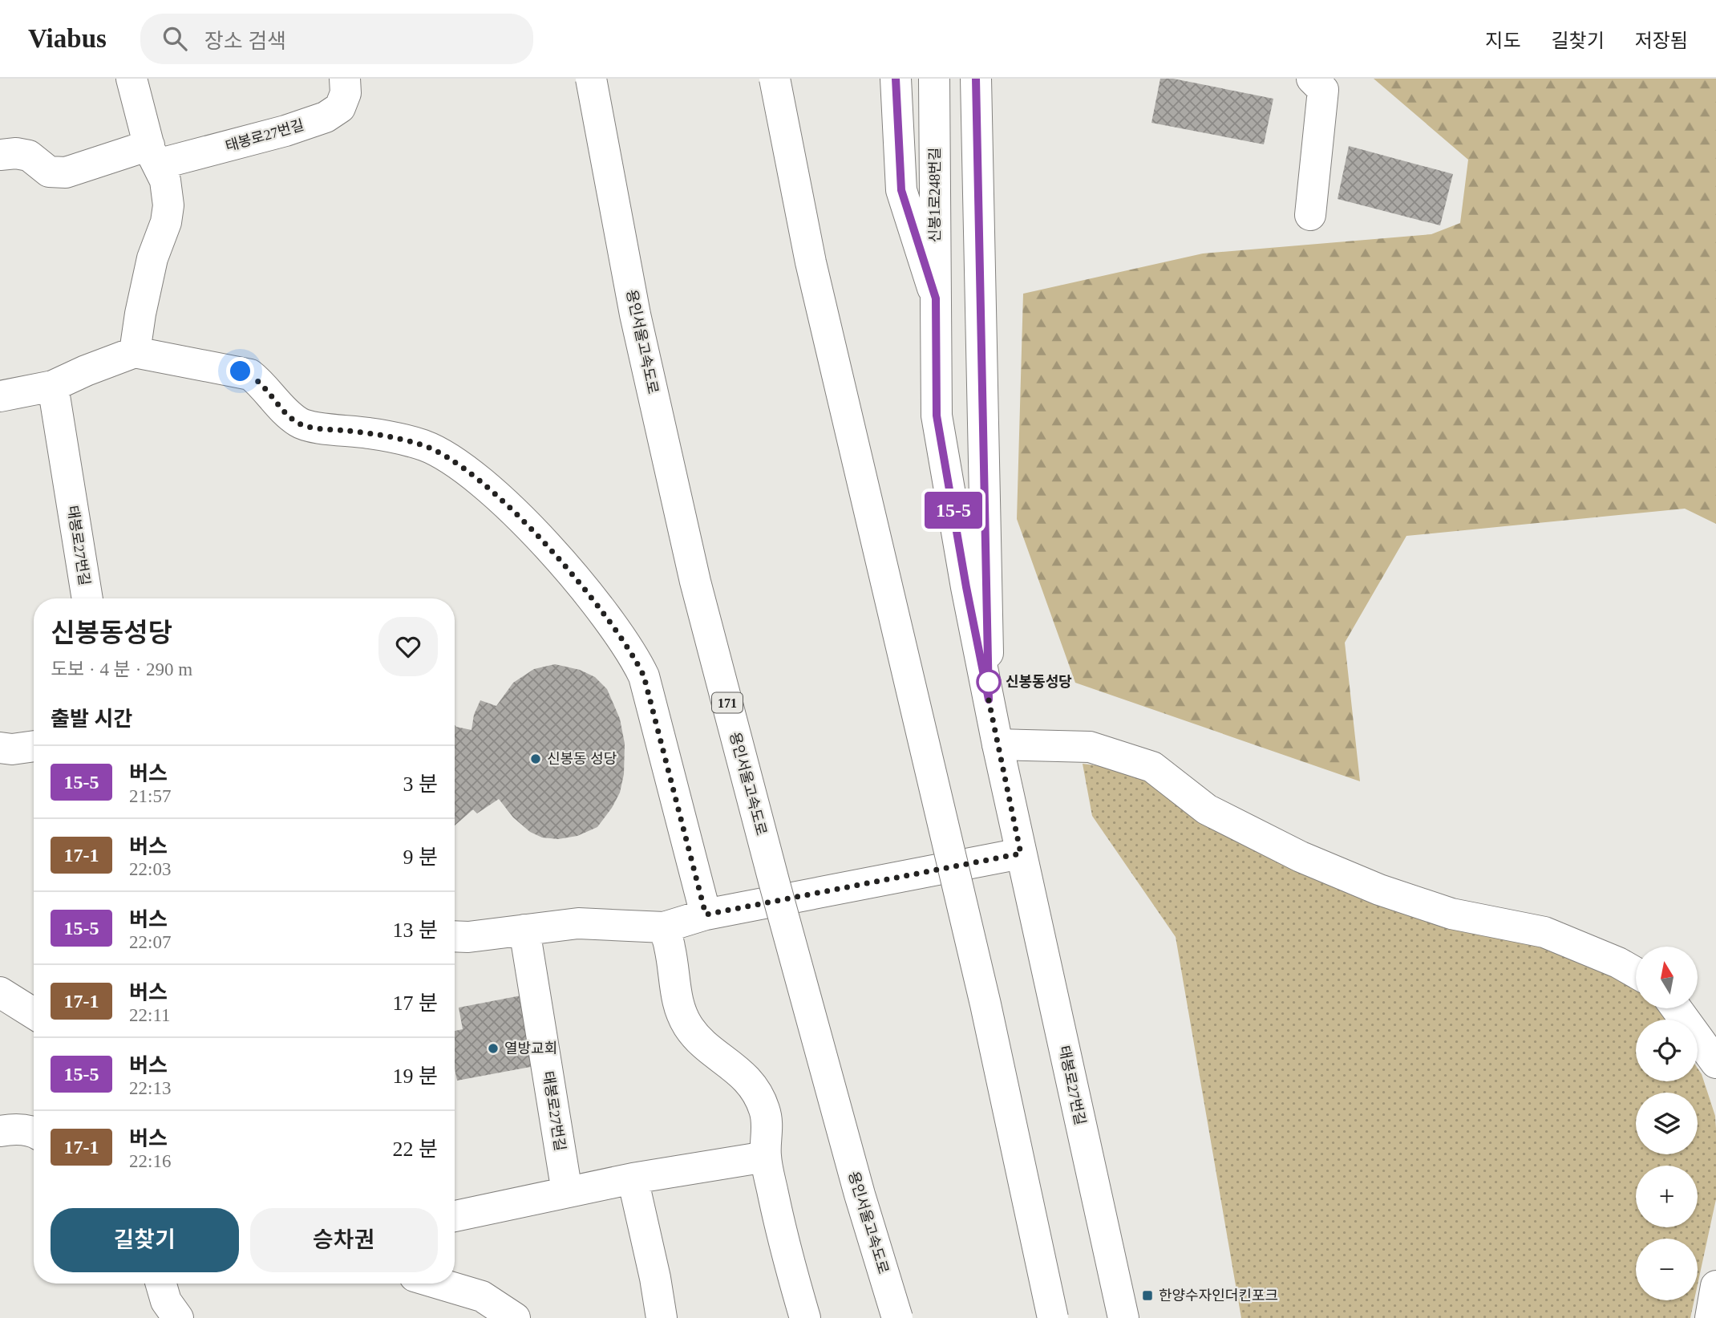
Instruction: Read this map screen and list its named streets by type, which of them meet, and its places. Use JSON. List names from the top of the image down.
{
  "streets": {
    "main road": [
      "태봉로27번길",
      "신봉1로248번길",
      "용인서울고속도로",
      "171"
    ]
  },
  "crossings": [
    ["태봉로27번길", "신봉1로248번길"]
  ],
  "places": {
    "other": ["신봉동성당", "신봉동 성당", "열방교회"],
    "transit": ["한양수자인더킨포크"]
  },
  "lines": ["bus line 15-5"],
  "north": "top",
  "page": {
    "header": "Viabus",
    "search": "장소 검색",
    "nav": ["지도", "길찾기", "저장됨"],
    "on_map": "15-5",
    "heading": [
      ["신봉동성당", "도보 · 4 분 · 290 m"],
      "출발 시간"
    ],
    "list": [
      {
        "mark": "15-5",
        "name": "버스",
        "note": "21:57",
        "value": "3 분"
      },
      {
        "mark": "17-1",
        "name": "버스",
        "note": "22:03",
        "value": "9 분"
      },
      {
        "mark": "15-5",
        "name": "버스",
        "note": "22:07",
        "value": "13 분"
      },
      {
        "mark": "17-1",
        "name": "버스",
        "note": "22:11",
        "value": "17 분"
      },
      {
        "mark": "15-5",
        "name": "버스",
        "note": "22:13",
        "value": "19 분"
      },
      {
        "mark": "17-1",
        "name": "버스",
        "note": "22:16",
        "value": "22 분"
      }
    ],
    "map_buttons": ["+", "−"],
    "buttons": ["길찾기", "승차권"]
  }
}
